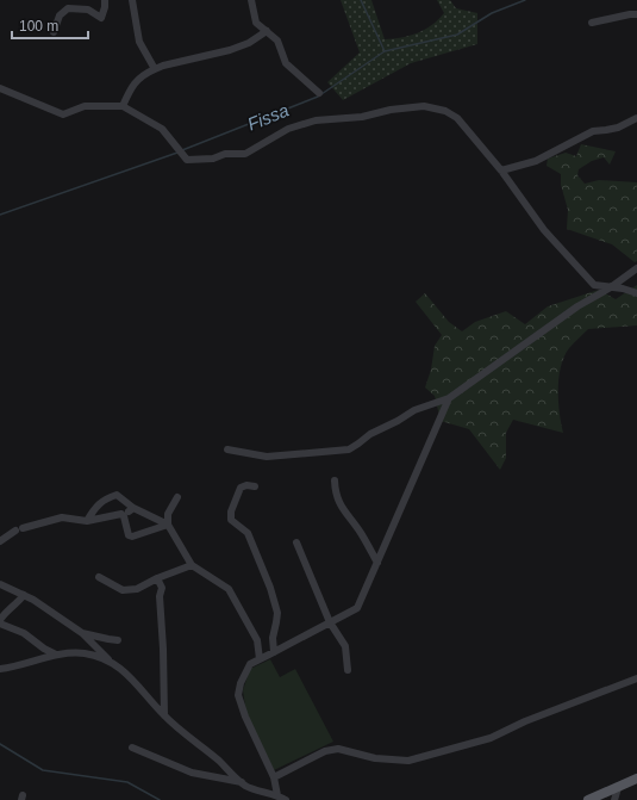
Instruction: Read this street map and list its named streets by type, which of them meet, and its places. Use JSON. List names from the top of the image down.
{
  "water": ["Fissa"],
  "scale_bar": "100 m"
}
